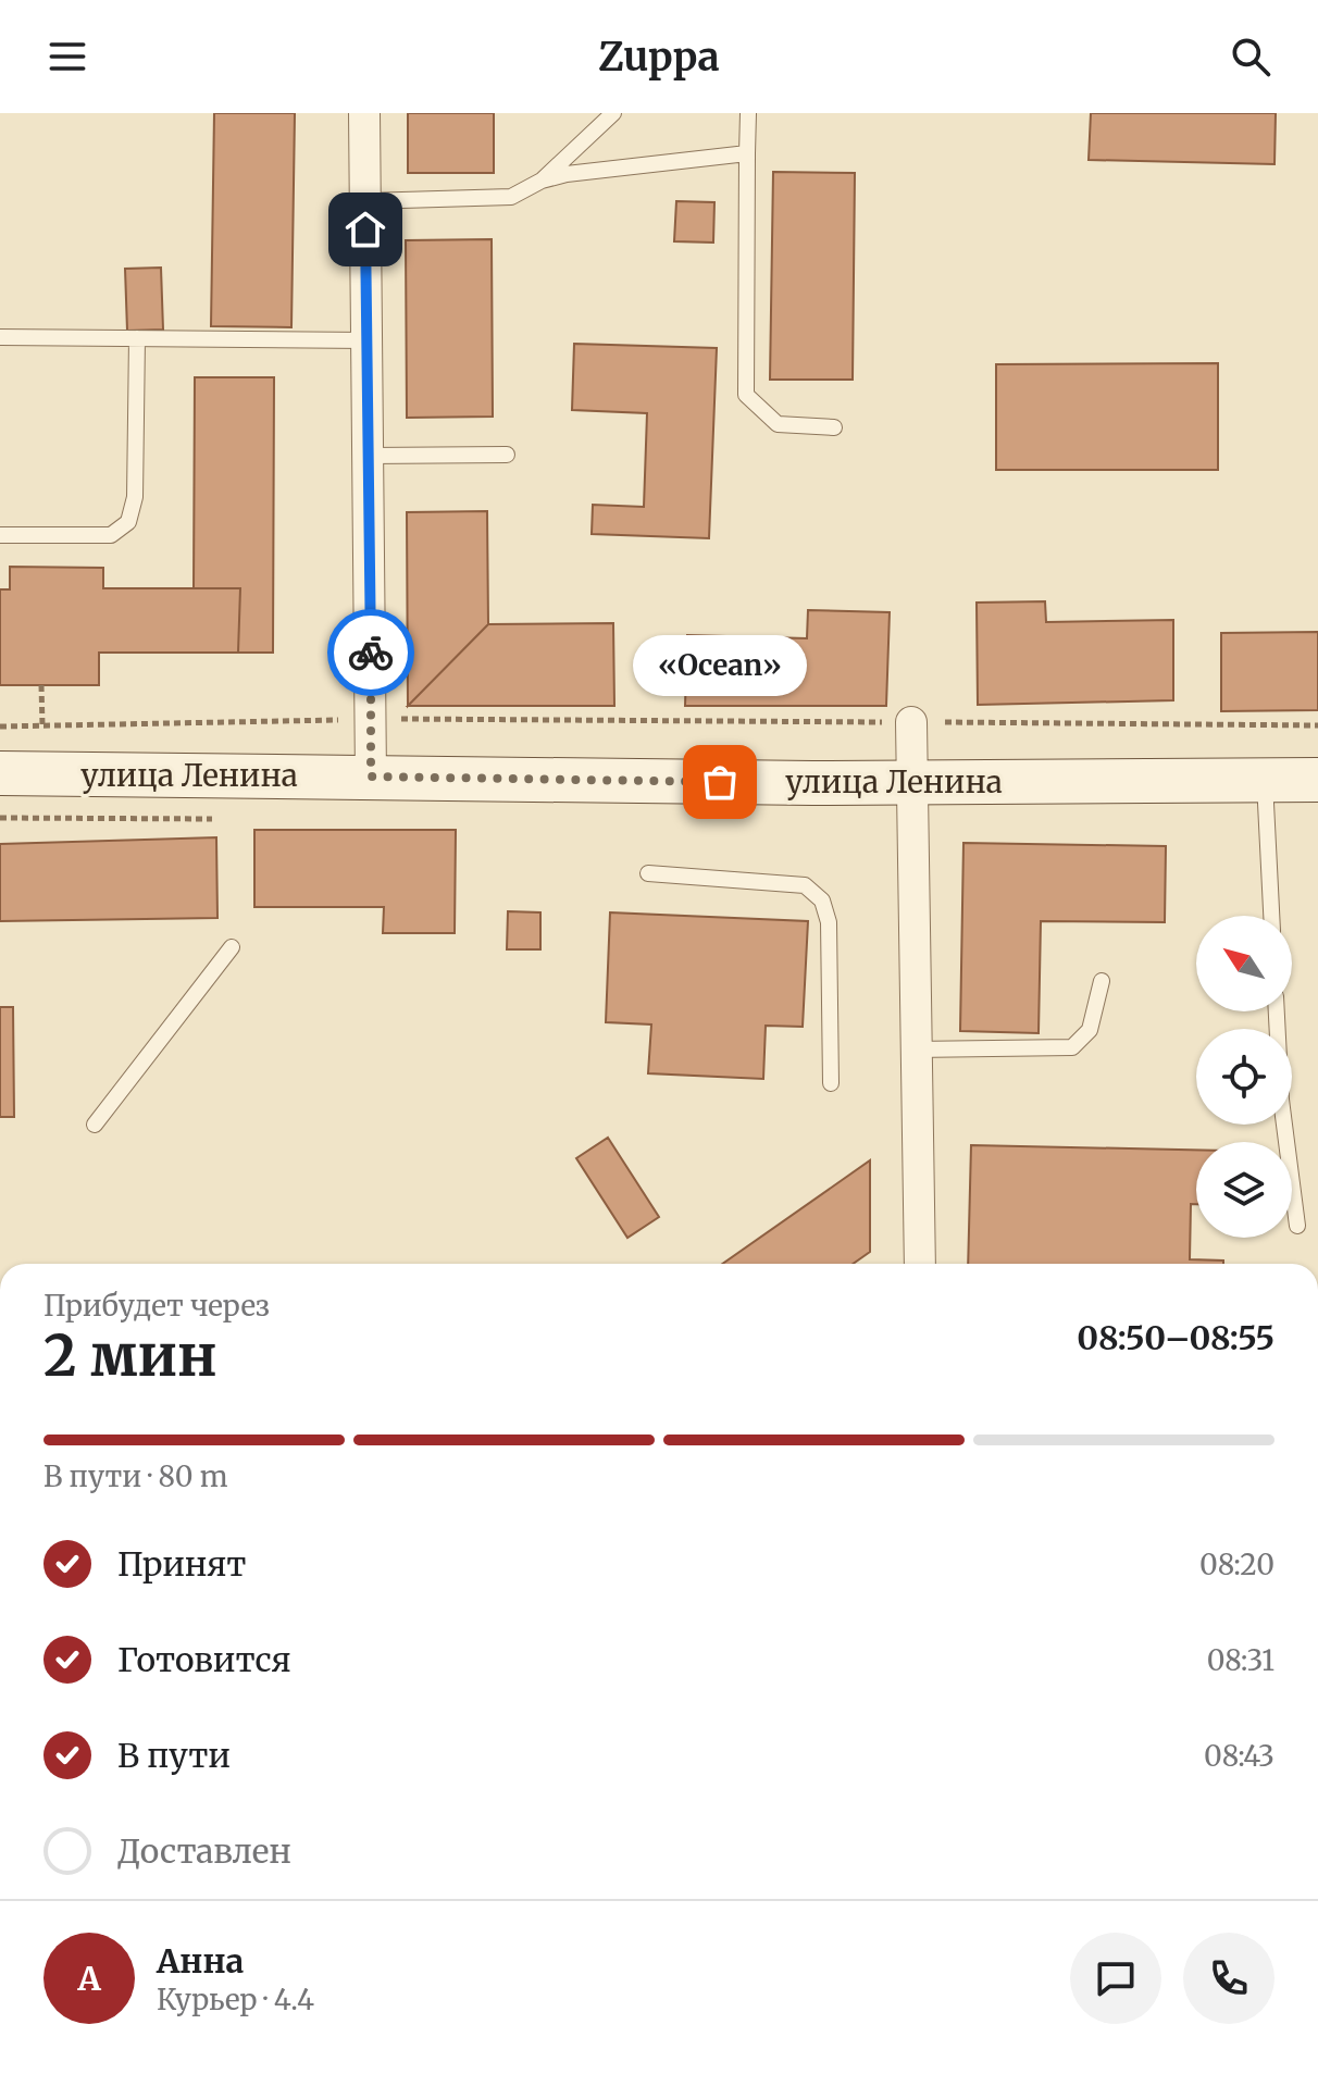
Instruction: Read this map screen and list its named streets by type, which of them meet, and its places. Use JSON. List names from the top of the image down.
{
  "streets": {
    "street": ["улица Ленина"]
  },
  "places": ["«Оcean»"],
  "north": "top left",
  "page": {
    "header": "Zuppa",
    "bubble": "«Оcean»",
    "heading": ["2 мин", "Прибудет через", "08:50–08:55"],
    "panel": ["Анна", "Курьер · 4.4"],
    "bar": "В пути · 80 m",
    "list": [
      ["Принят", "08:20"],
      ["Готовится", "08:31"],
      ["В пути", "08:43"],
      "Доставлен"
    ],
    "round": "А"
  }
}
